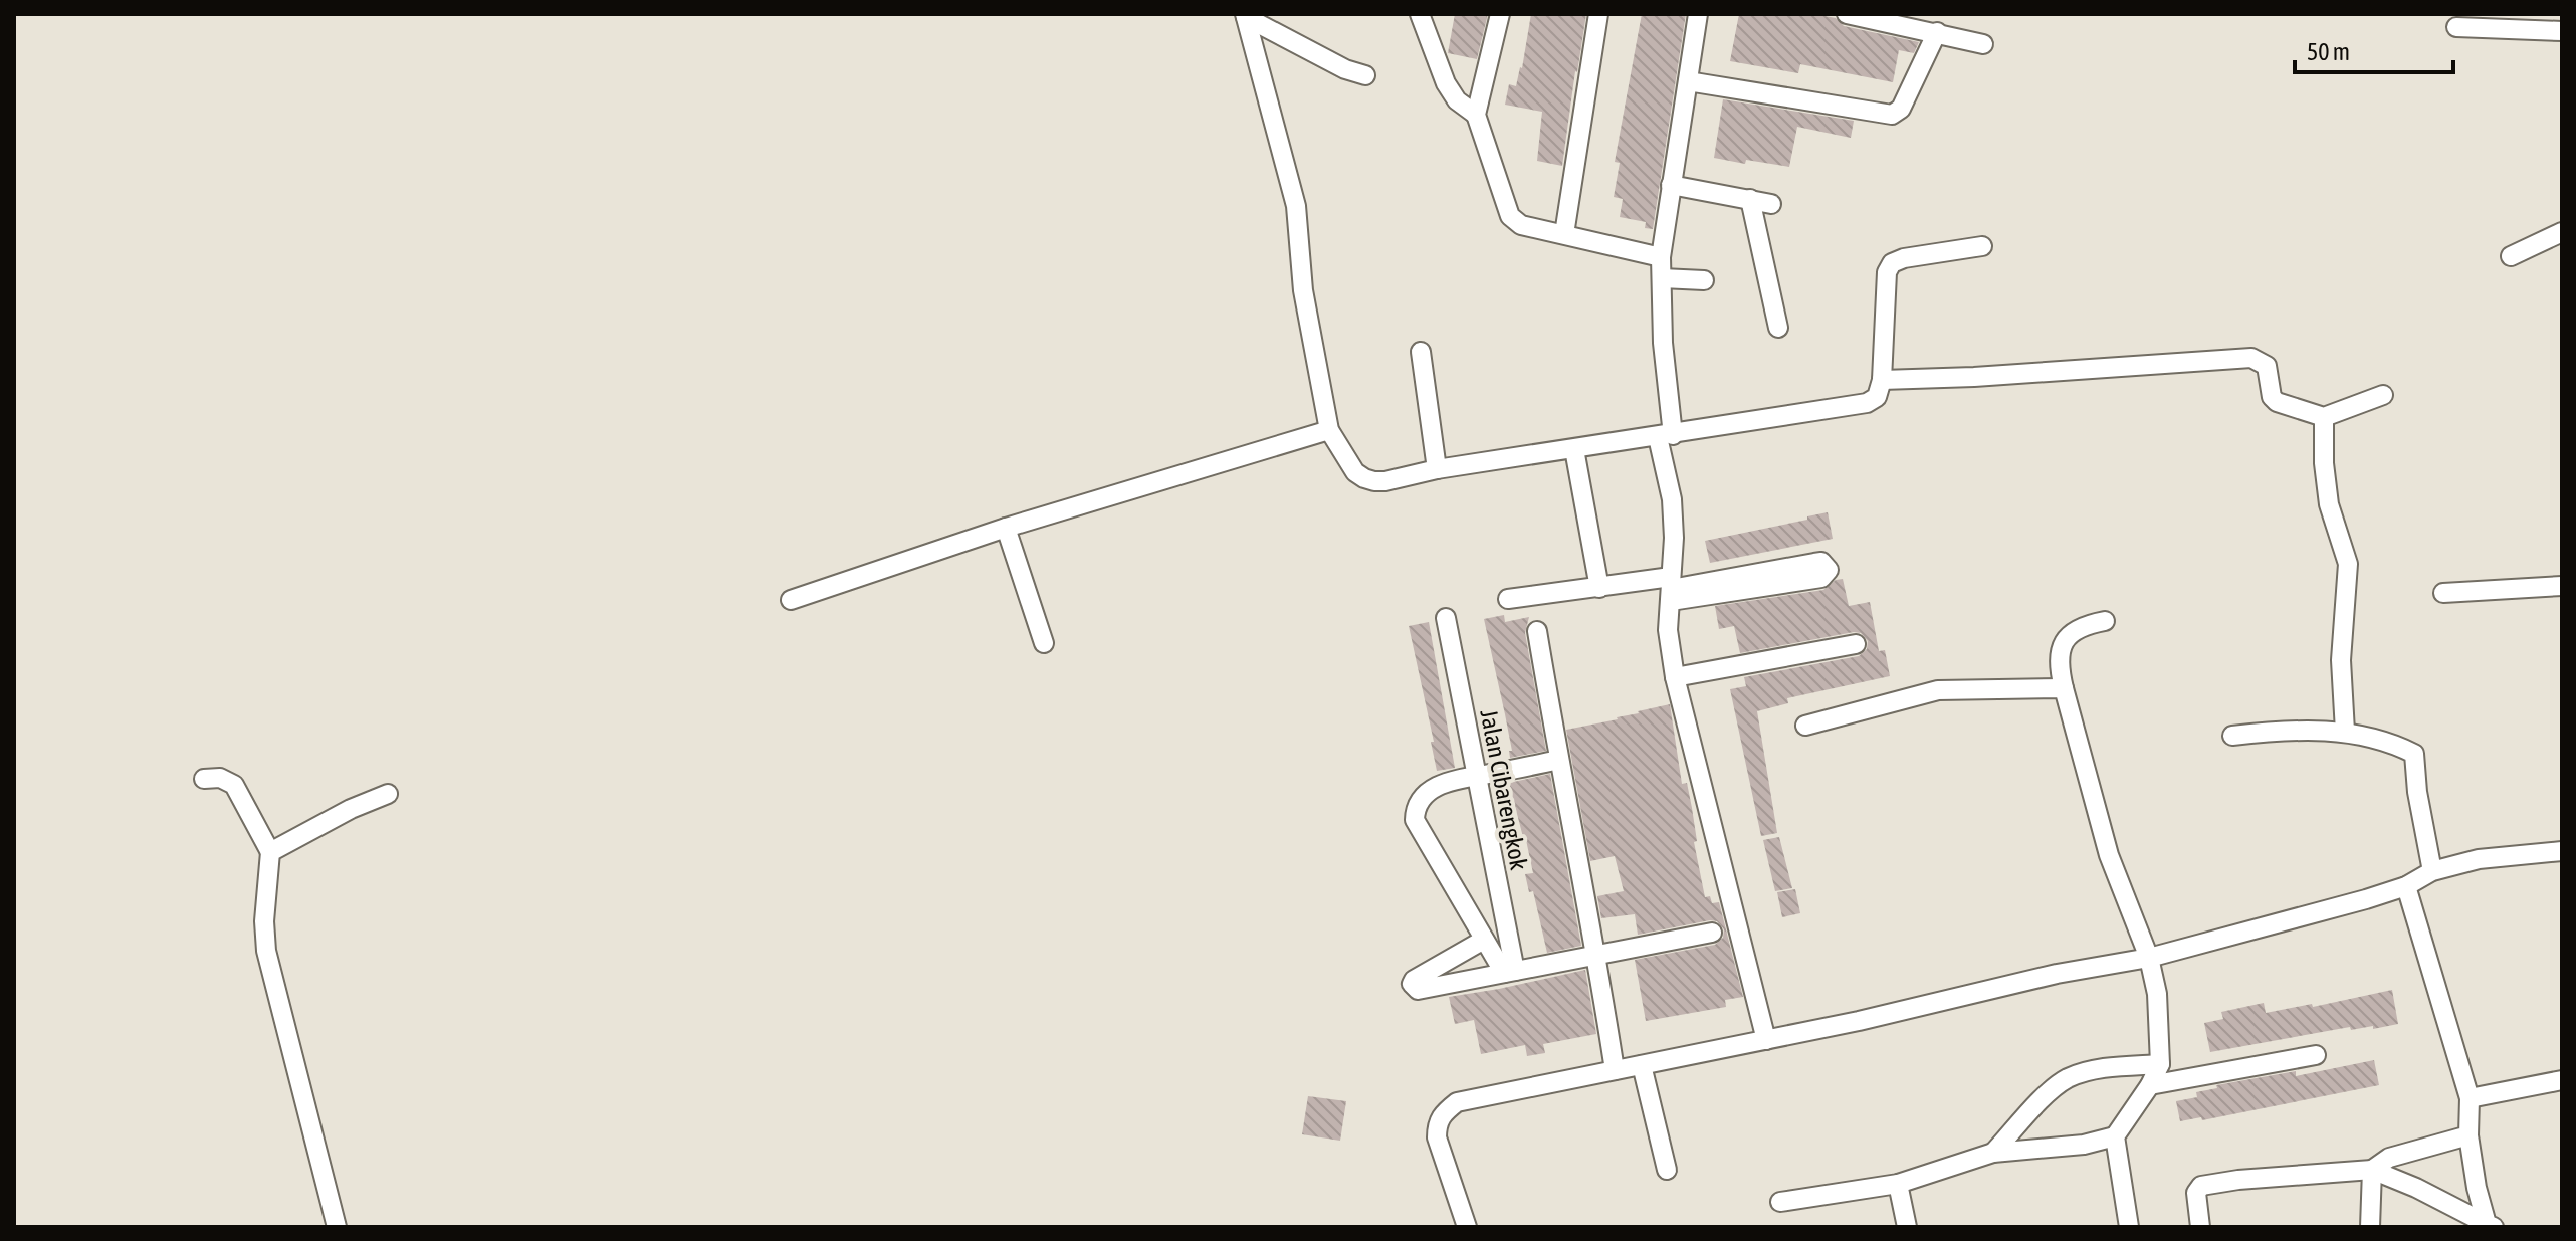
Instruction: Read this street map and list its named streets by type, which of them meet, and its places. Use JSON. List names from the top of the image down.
{
  "streets": {
    "street": ["Jalan Cibarengkok"]
  },
  "scale_bar": "50 m"
}
